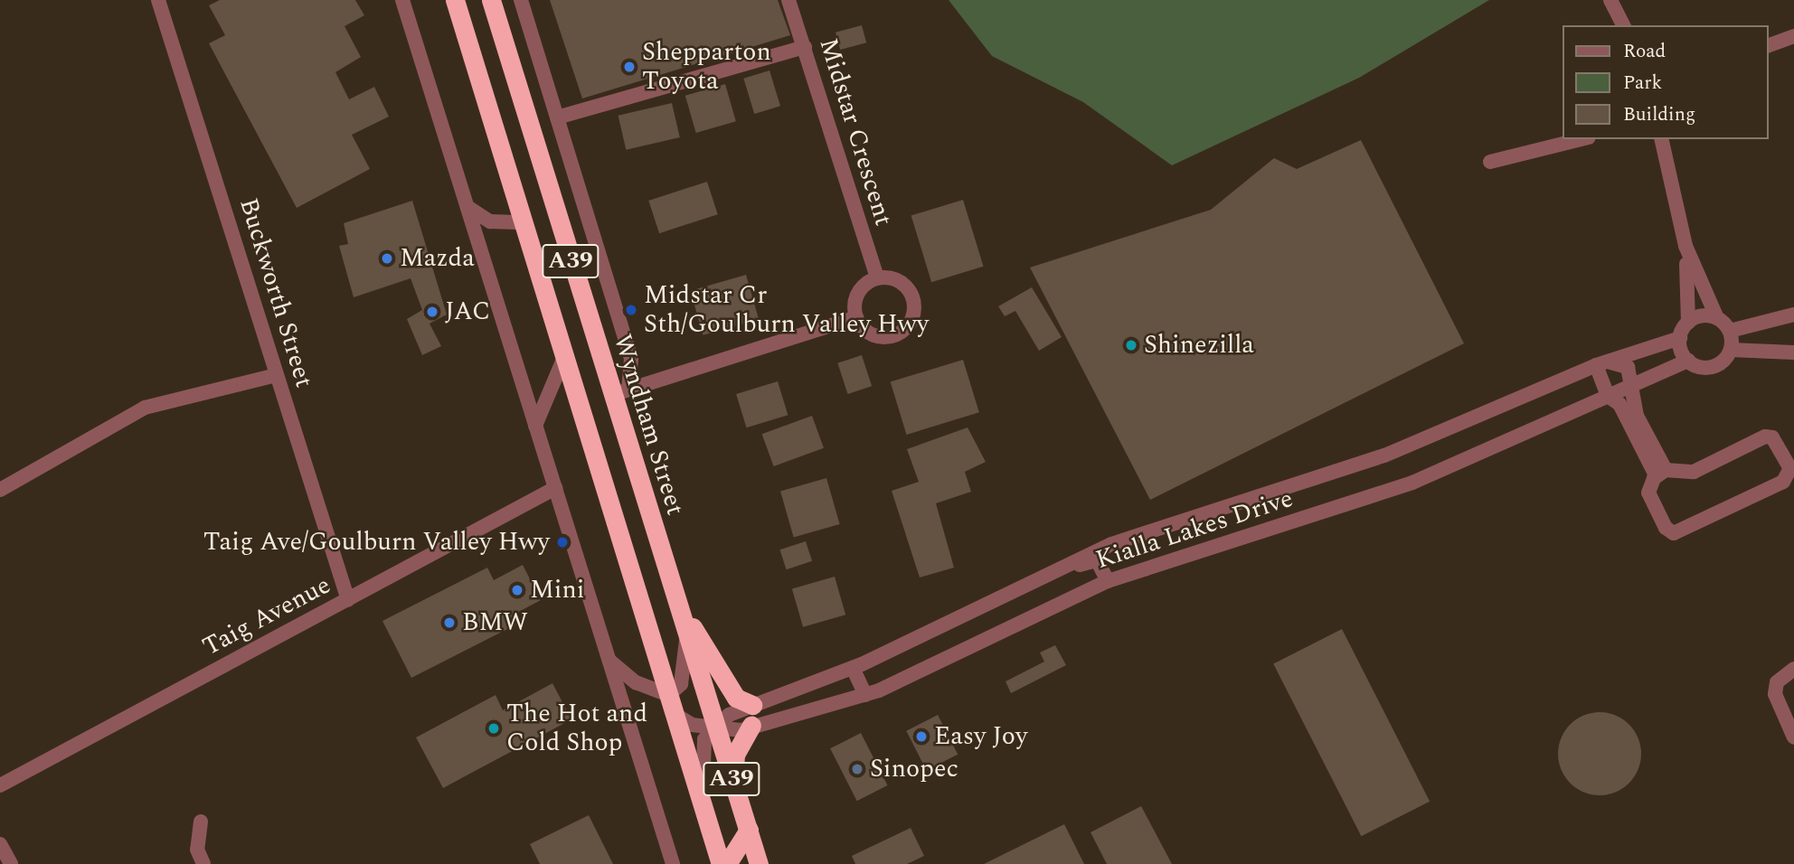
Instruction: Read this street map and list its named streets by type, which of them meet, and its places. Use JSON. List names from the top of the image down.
{
  "streets": {
    "highway": ["A39", "Wyndham Street"],
    "street": [
      "Midstar Crescent",
      "Buckworth Street",
      "Kialla Lakes Drive",
      "Taig Avenue"
    ]
  },
  "crossings": [
    ["A39", "Kialla Lakes Drive"],
    ["Buckworth Street", "Taig Avenue"],
    ["Wyndham Street", "Kialla Lakes Drive"]
  ],
  "places": [
    "Shepparton Toyota",
    "Mazda",
    "Midstar Cr Sth/Goulburn Valley Hwy",
    "JAC",
    "Shinezilla",
    "Taig Ave/Goulburn Valley Hwy",
    "Mini",
    "BMW",
    "The Hot and Cold Shop",
    "Easy Joy",
    "Sinopec"
  ],
  "legend": ["Road", "Park", "Building"]
}
